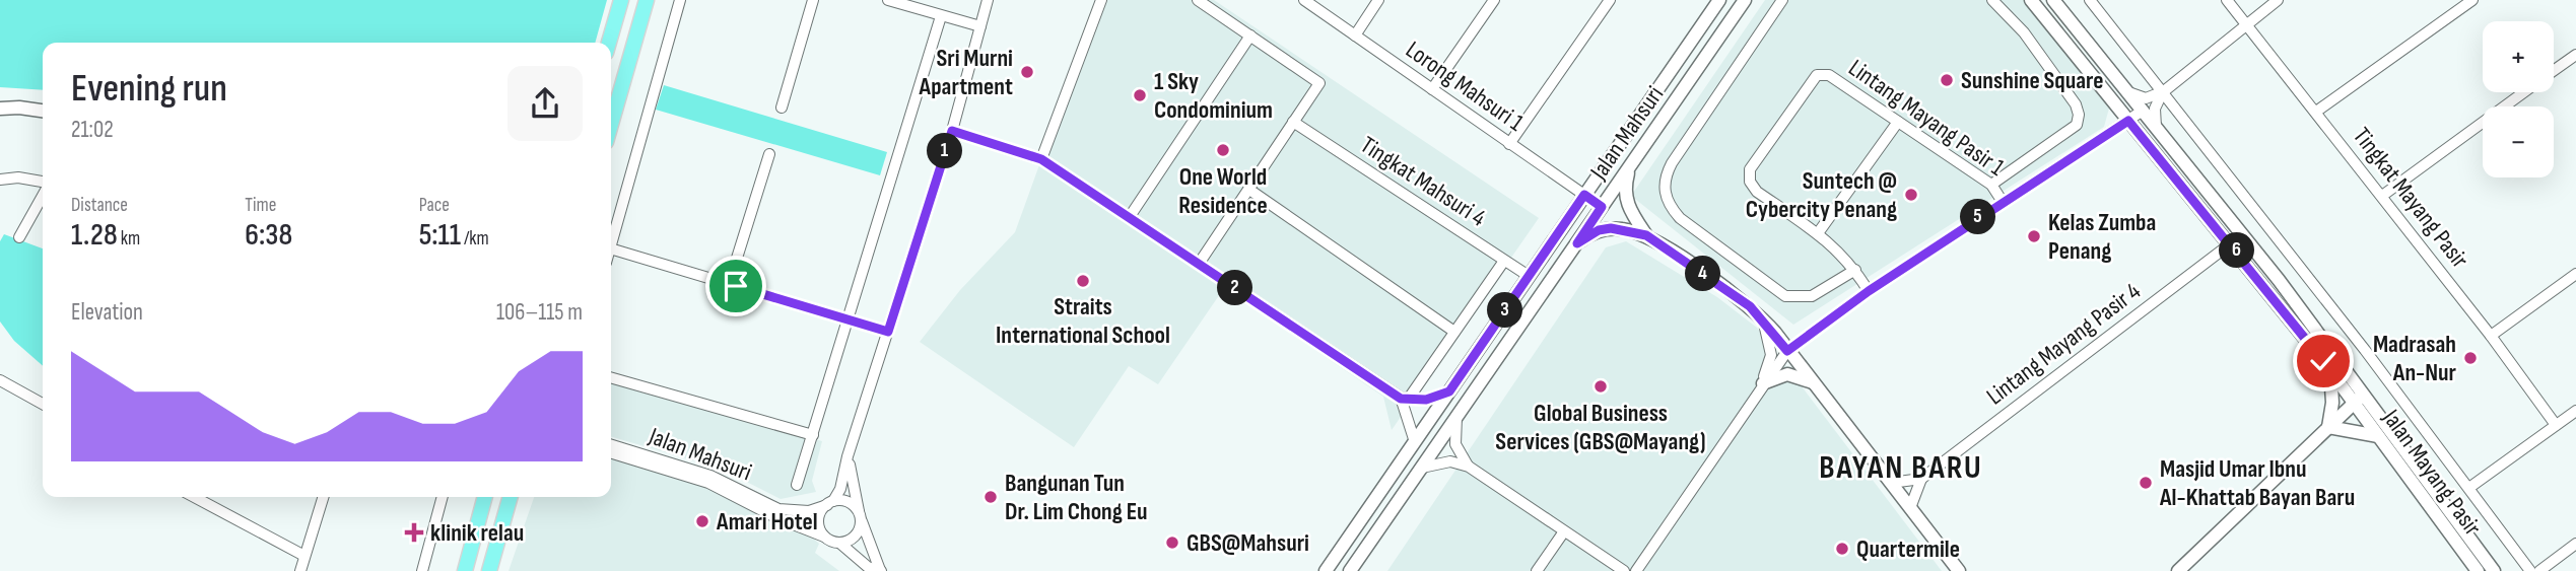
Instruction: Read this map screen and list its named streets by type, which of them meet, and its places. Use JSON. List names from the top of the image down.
{
  "streets": {
    "street": [
      "Lorong Mahsuri 1",
      "Lintang Mayang Pasir 1",
      "Jalan Mahsuri",
      "Tingkat Mahsuri 4",
      "Tingkat Mayang Pasir",
      "Lintang Mayang Pasir 4",
      "Jalan Mayang Pasir"
    ]
  },
  "crossings": [
    ["Lorong Mahsuri 1", "Jalan Mahsuri"],
    ["Jalan Mahsuri", "Tingkat Mahsuri 4"],
    ["Lintang Mayang Pasir 4", "Jalan Mayang Pasir"]
  ],
  "districts": ["BAYAN BARU"],
  "places": {
    "other": [
      "Sri Murni Apartment",
      "Sunshine Square",
      "1 Sky Condominium",
      "One World Residence",
      "Suntech @ Cybercity Penang",
      "Kelas Zumba Penang",
      "Straits International School",
      "Madrasah An-Nur",
      "Global Business Services (GBS@Mayang)",
      "Masjid Umar Ibnu Al-Khattab Bayan Baru",
      "Bangunan Tun Dr. Lim Chong Eu",
      "Amari Hotel",
      "GBS@Mahsuri",
      "Quartermile"
    ],
    "health": ["klinik relau"]
  },
  "page": {
    "map_buttons": ["+", "−"],
    "heading": ["Evening run", "21:02"],
    "pins": [
      "1",
      "5",
      "6",
      "4",
      "2",
      "3"
    ],
    "stats": [
      ["Distance", "1.28 km"],
      ["Time", "6:38"],
      ["Pace", "5:11 /km"]
    ],
    "chart": ["Elevation", "106–115 m"]
  }
}
